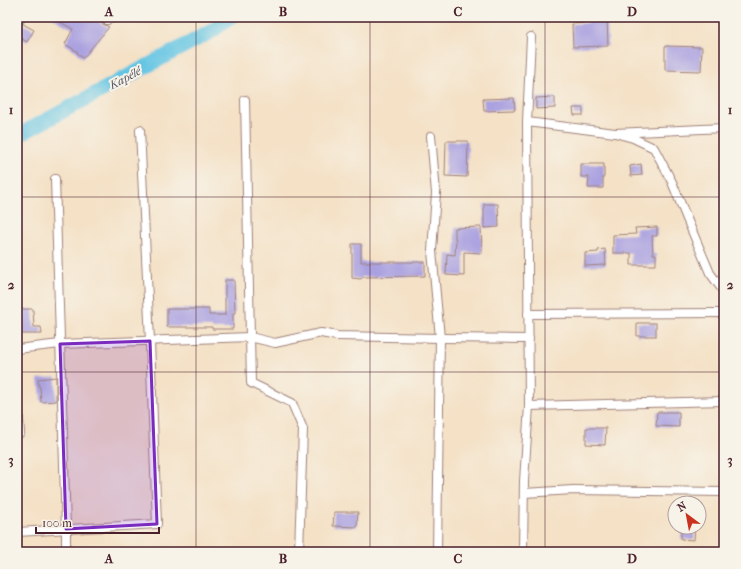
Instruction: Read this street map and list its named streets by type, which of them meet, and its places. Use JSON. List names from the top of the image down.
{
  "water": ["Kapélé"],
  "scale_bar": "100 m",
  "north": "top left",
  "grid": {
    "columns": [
      "A",
      "B",
      "C",
      "D"
    ],
    "rows": ["1", "2", "3"]
  }
}
